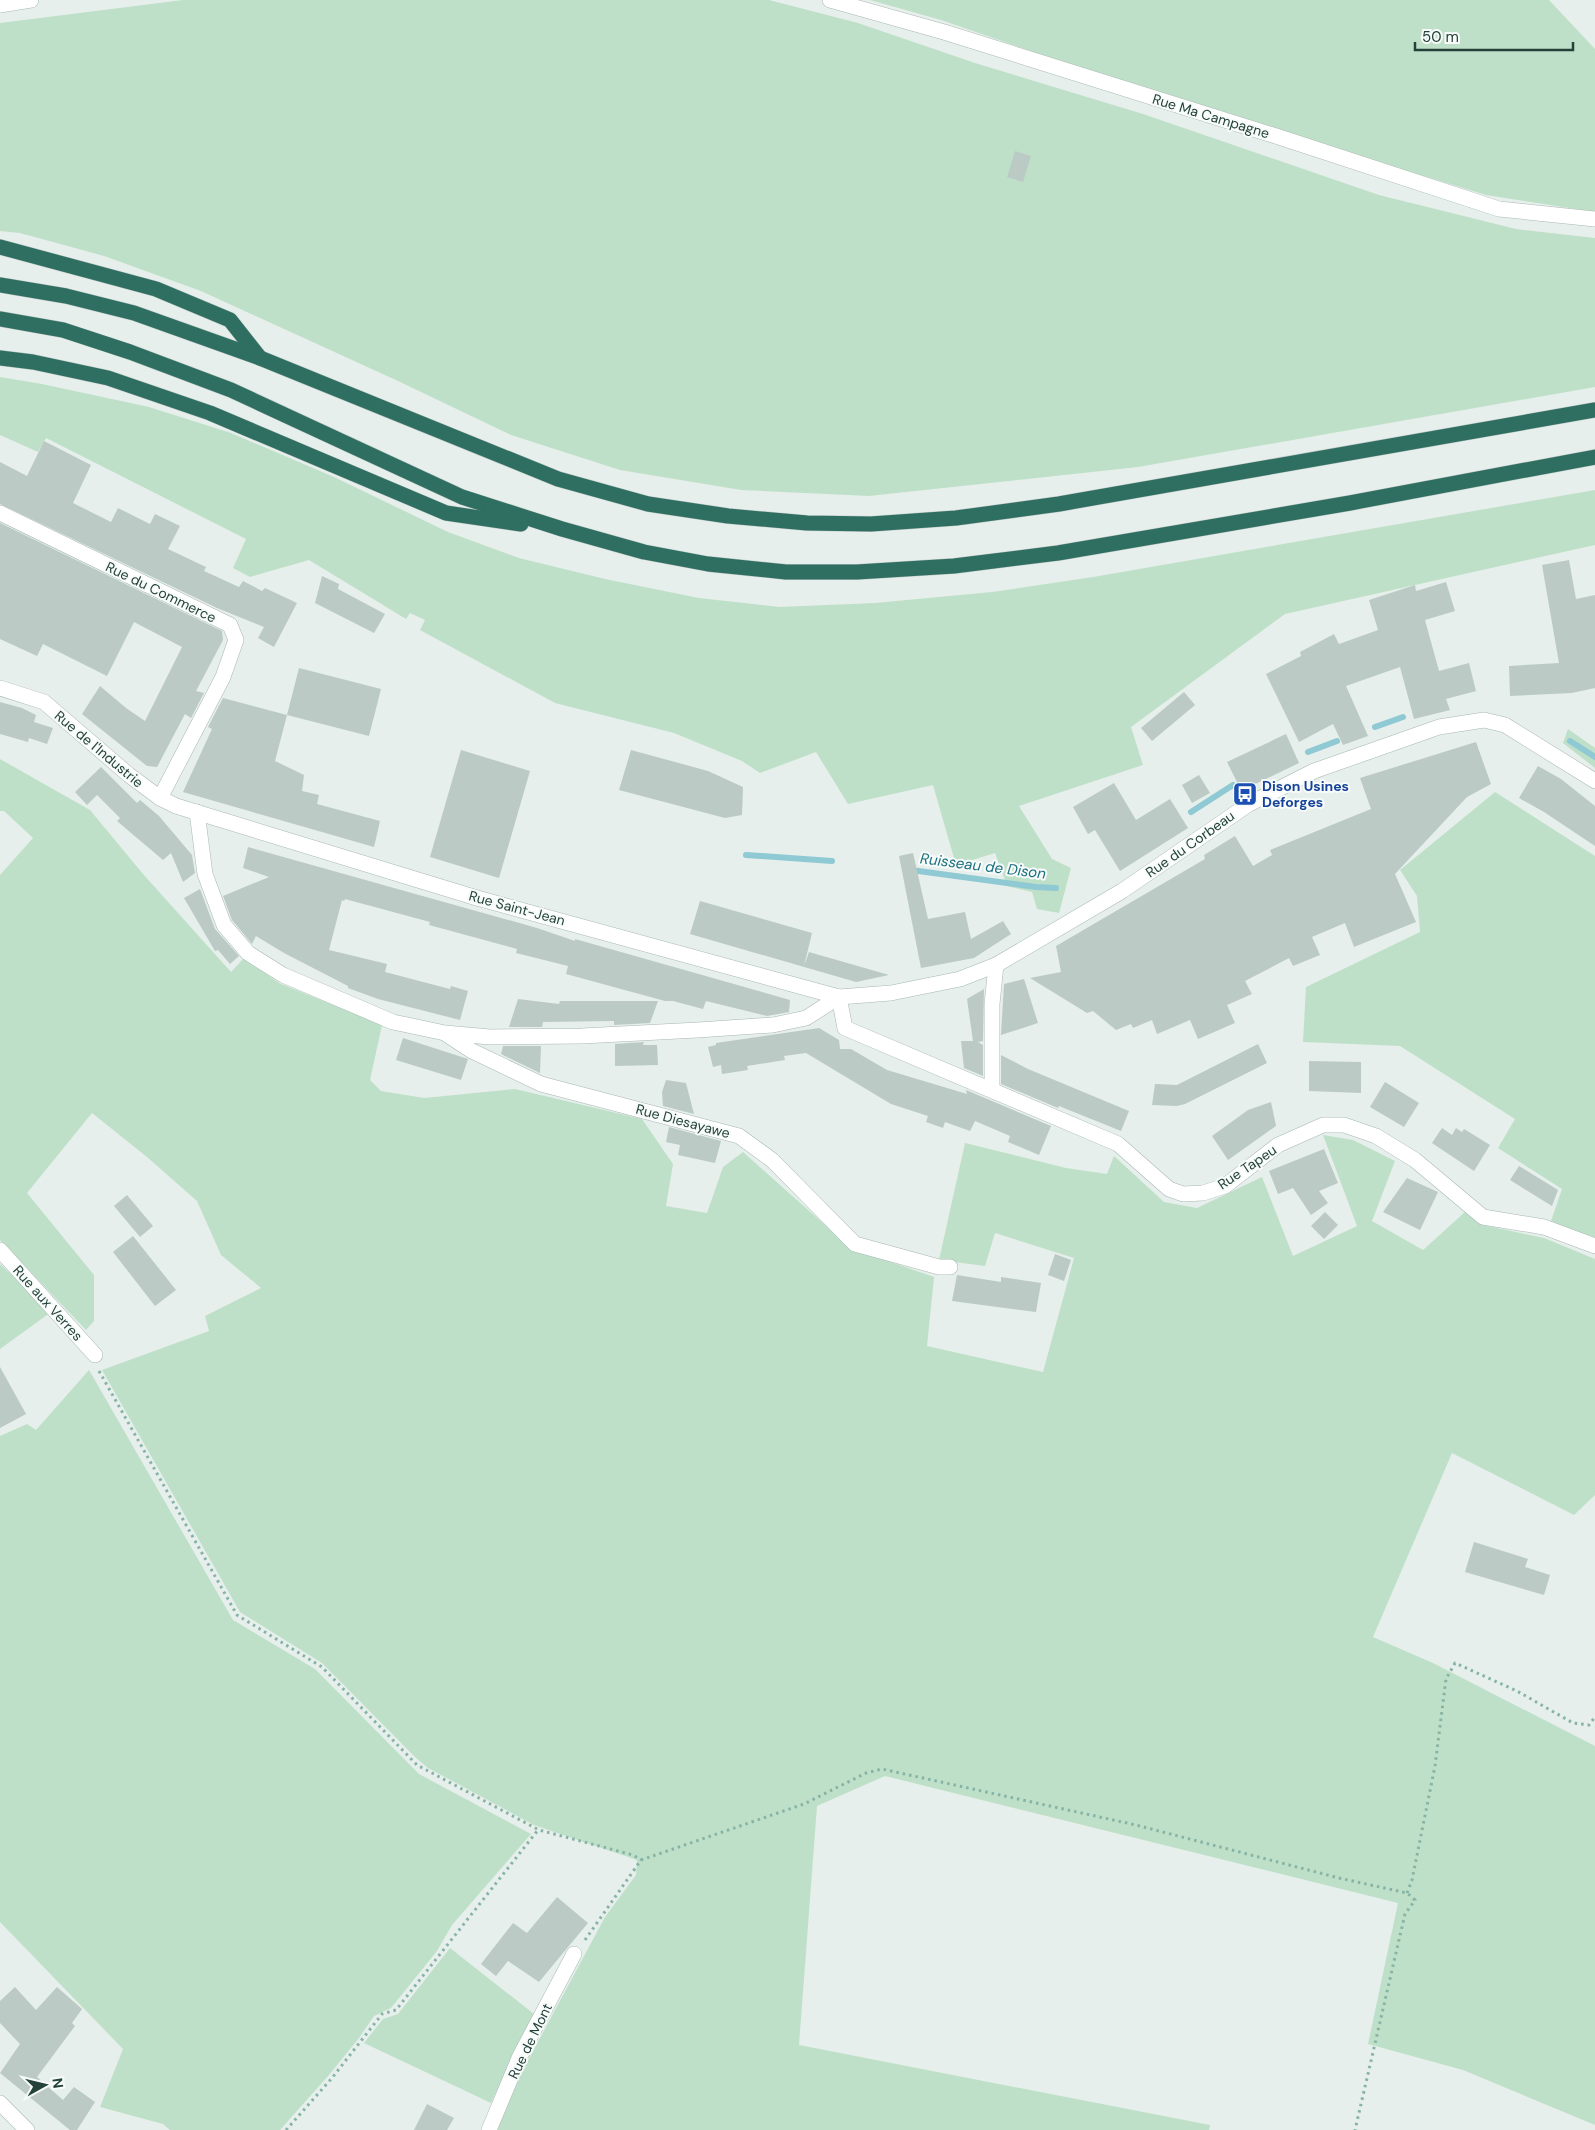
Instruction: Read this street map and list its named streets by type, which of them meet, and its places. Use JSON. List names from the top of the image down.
{
  "streets": {
    "street": [
      "Rue Ma Campagne",
      "Rue du Commerce",
      "Rue de l'Industrie",
      "Rue du Corbeau",
      "Rue Saint-Jean",
      "Rue Diesayawe",
      "Rue Tapeu",
      "Rue aux Verres",
      "Rue de Mont"
    ]
  },
  "crossings": [
    ["Rue du Commerce", "Rue de l'Industrie"],
    ["Rue de l'Industrie", "Rue Saint-Jean"],
    ["Rue de l'Industrie", "Rue Diesayawe"],
    ["Rue du Corbeau", "Rue Saint-Jean"],
    ["Rue du Corbeau", "Rue Diesayawe"],
    ["Rue du Corbeau", "Rue Tapeu"],
    ["Rue Saint-Jean", "Rue Diesayawe"],
    ["Rue Saint-Jean", "Rue Tapeu"],
    ["Rue Diesayawe", "Rue Tapeu"]
  ],
  "water": ["Ruisseau de Dison"],
  "places": {
    "bus stop": ["Dison Usines Deforges"]
  },
  "scale_bar": "50 m",
  "north": "right"
}
